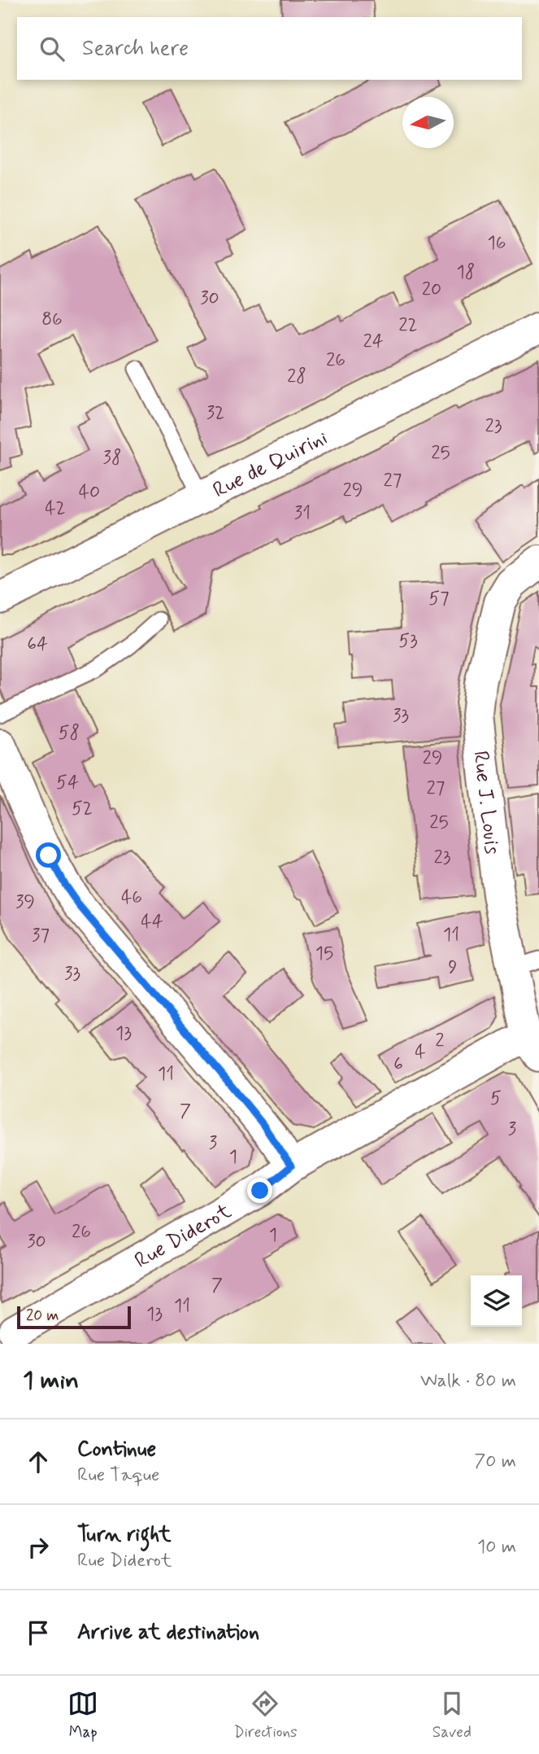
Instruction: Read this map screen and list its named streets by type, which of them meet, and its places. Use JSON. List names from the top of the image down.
{
  "streets": {
    "street": ["Rue de Quirini", "Rue J. Louis", "Rue Diderot"]
  },
  "crossings": [
    ["Rue J. Louis", "Rue Diderot"]
  ],
  "house_numbers": [
    "16",
    "18",
    "20",
    "30",
    "86",
    "22",
    "24",
    "26",
    "28",
    "32",
    "23",
    "25",
    "38",
    "27",
    "29",
    "40",
    "42",
    "31",
    "57",
    "53",
    "64",
    "33",
    "58",
    "29",
    "54",
    "27",
    "52",
    "25",
    "23",
    "46",
    "39",
    "44",
    "11",
    "37",
    "15",
    "9",
    "33",
    "13",
    "2",
    "4",
    "6",
    "11",
    "5",
    "7",
    "3",
    "3",
    "1",
    "26",
    "1",
    "30",
    "7",
    "11",
    "13"
  ],
  "scale_bar": "20 m",
  "north": "left",
  "page": {
    "search": "Search here",
    "scale": "20 m",
    "heading": ["1 min", "Walk · 80 m"],
    "list": [
      ["Continue", "Rue Taque", "70 m"],
      ["Turn right", "Rue Diderot", "10 m"],
      "Arrive at destination"
    ],
    "nav": ["Map", "Directions", "Saved"]
  }
}
